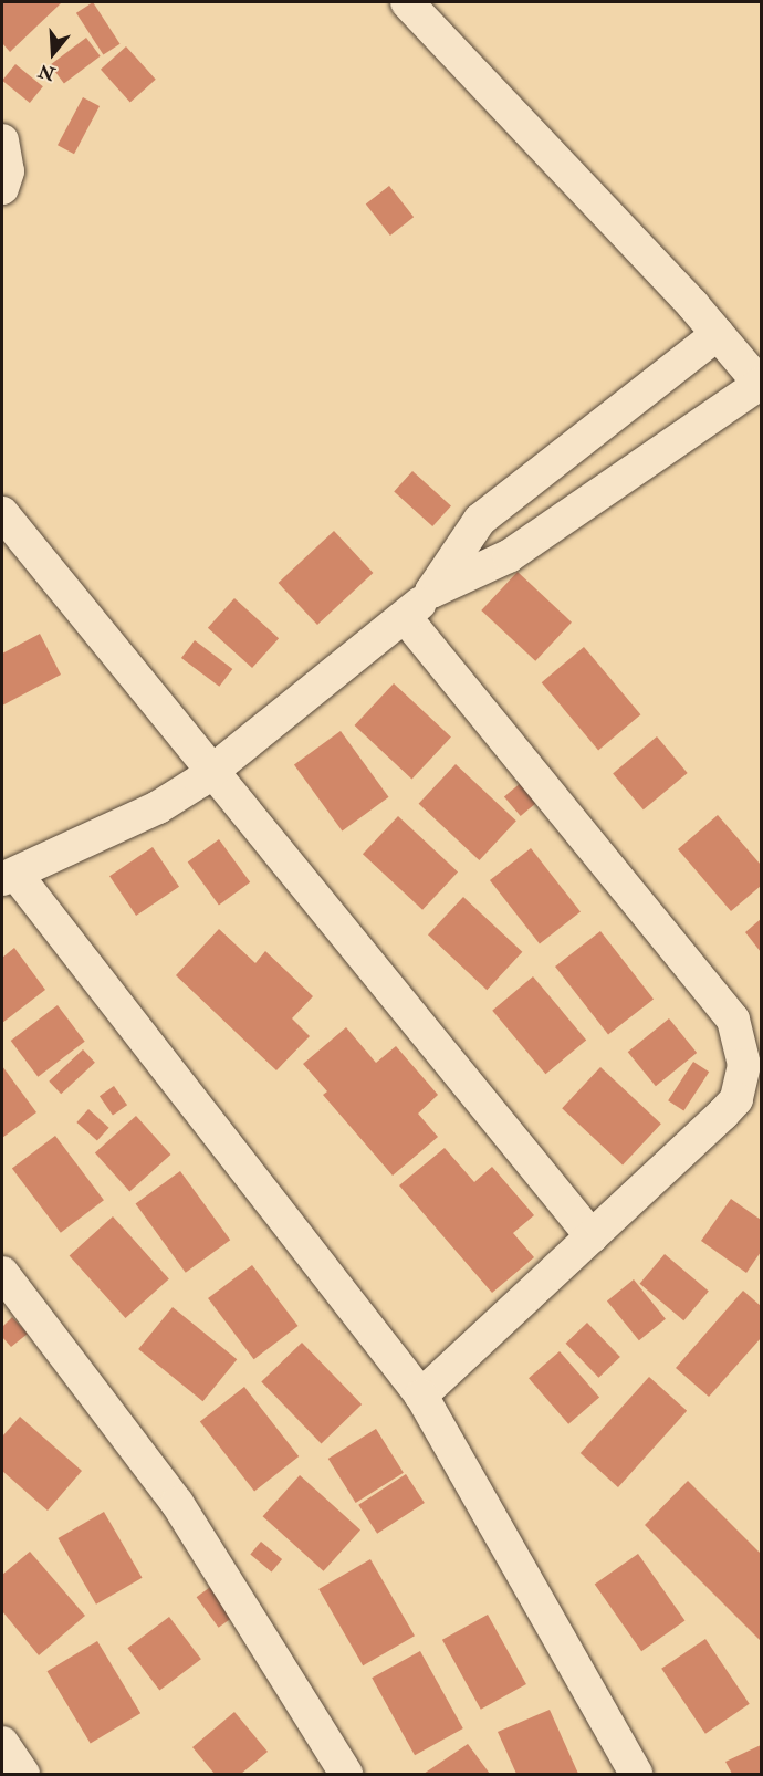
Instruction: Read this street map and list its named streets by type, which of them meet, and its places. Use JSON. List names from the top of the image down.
{
  "north": "bottom"
}
